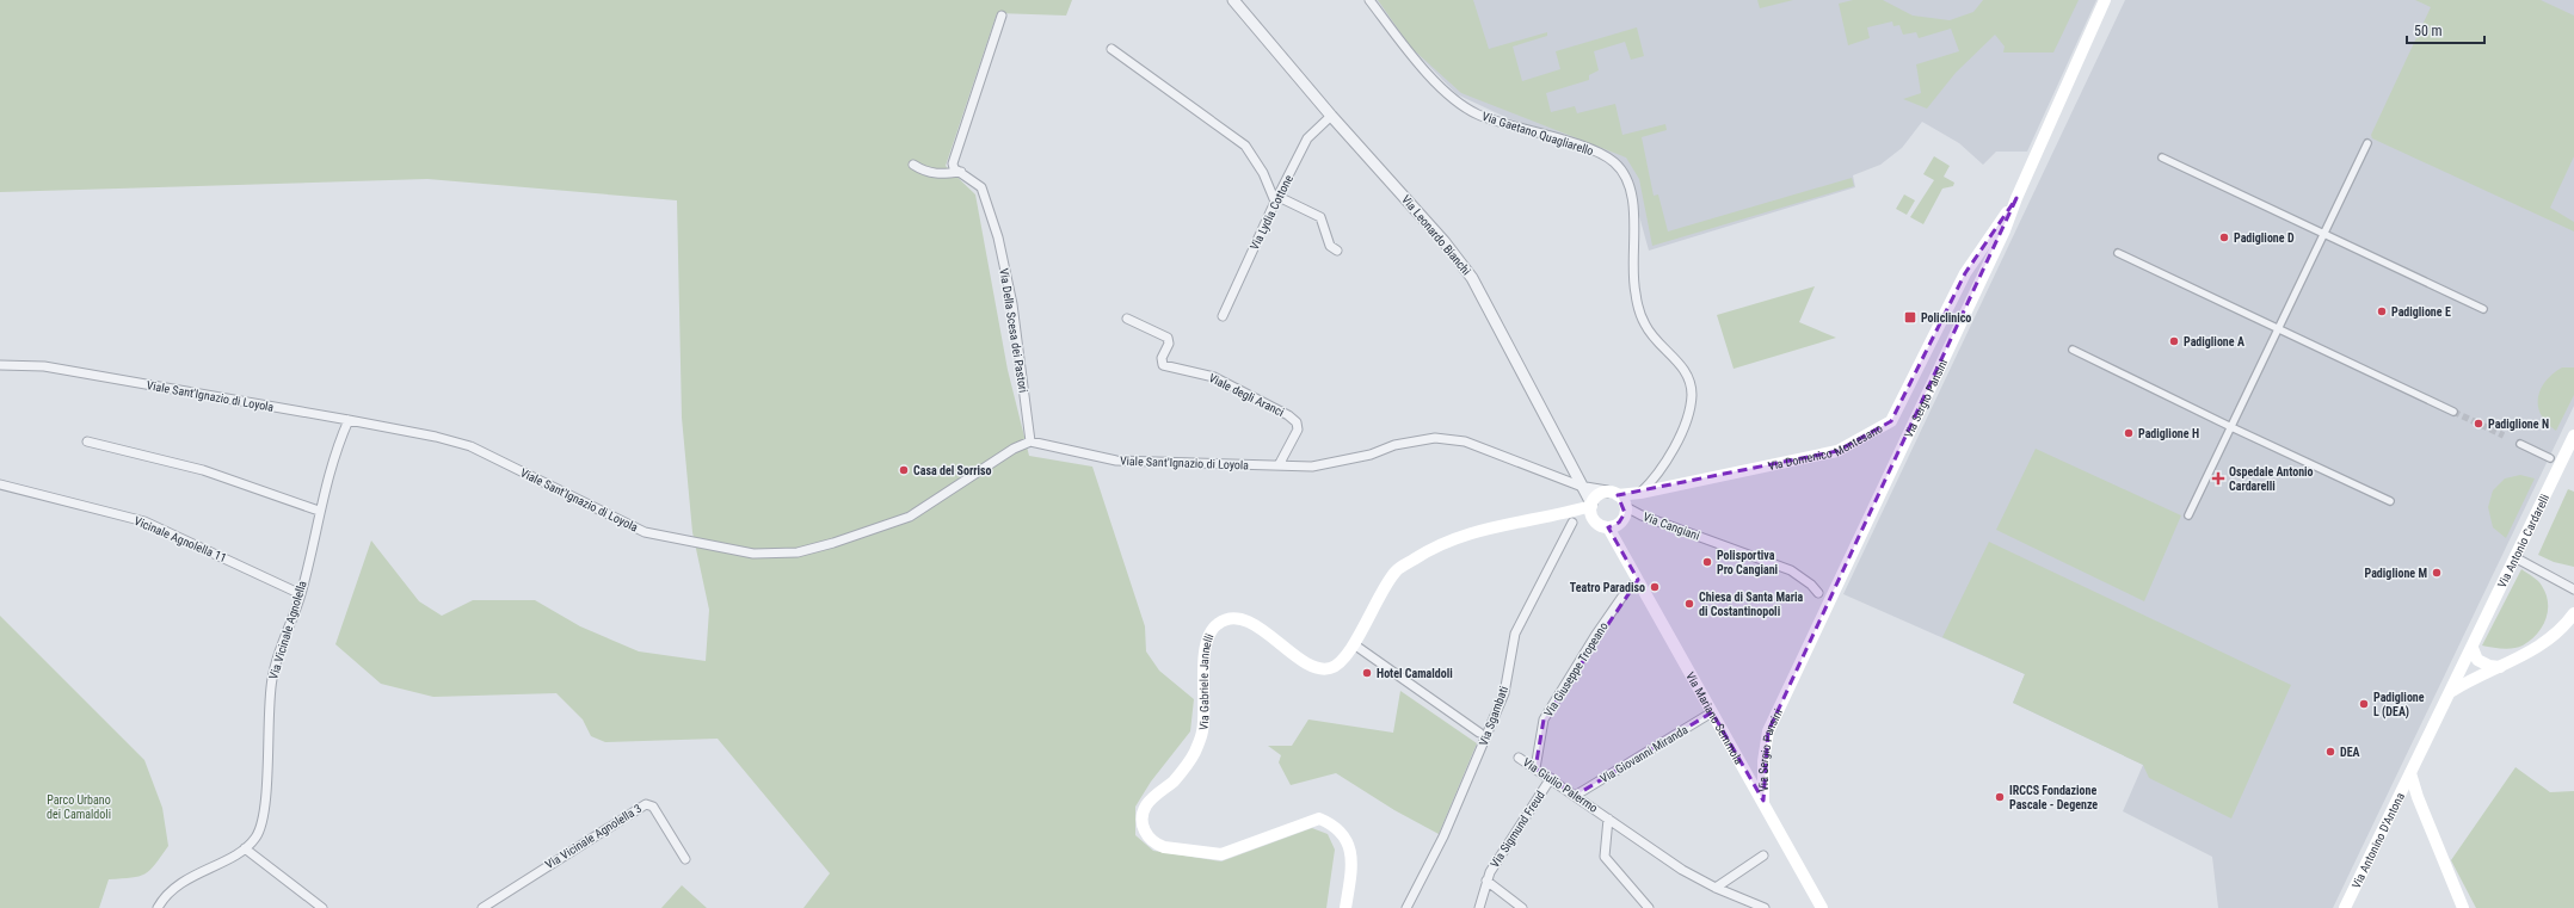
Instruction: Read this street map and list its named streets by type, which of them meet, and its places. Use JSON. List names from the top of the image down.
{
  "streets": {
    "main road": [
      "Via Sergio Pansini",
      "Via Domenico Montesano",
      "Via Antonio Cardarelli",
      "Via Gabriele Jannelli",
      "Via Mariano Semmola",
      "Via Antonino D'Antona"
    ],
    "street": [
      "Via Gaetano Quagliarello",
      "Via Lydia Cottone",
      "Via Leonardo Bianchi",
      "Via Della Scesa dei Pastori",
      "Viale degli Aranci",
      "Viale Sant'Ignazio di Loyola",
      "Via Cangiani",
      "Vicinale Agnolella 11",
      "Via Vicinale Agnolella",
      "Via Giuseppe Tropeano",
      "Via Sgambati",
      "Via Giovanni Miranda",
      "Via Giulio Palermo",
      "Via Sigmund Freud",
      "Via Vicinale Agnolella 3"
    ]
  },
  "crossings": [
    ["Via Gaetano Quagliarello", "Via Domenico Montesano"],
    ["Via Lydia Cottone", "Via Leonardo Bianchi"],
    ["Via Leonardo Bianchi", "Viale Sant'Ignazio di Loyola"],
    ["Via Leonardo Bianchi", "Via Domenico Montesano"],
    ["Via Leonardo Bianchi", "Via Cangiani"],
    ["Via Leonardo Bianchi", "Via Gabriele Jannelli"],
    ["Via Leonardo Bianchi", "Via Mariano Semmola"],
    ["Via Della Scesa dei Pastori", "Viale Sant'Ignazio di Loyola"],
    ["Viale degli Aranci", "Viale Sant'Ignazio di Loyola"],
    ["Viale Sant'Ignazio di Loyola", "Via Domenico Montesano"],
    ["Viale Sant'Ignazio di Loyola", "Via Vicinale Agnolella"],
    ["Via Sergio Pansini", "Via Domenico Montesano"],
    ["Via Sergio Pansini", "Via Mariano Semmola"],
    ["Via Domenico Montesano", "Via Cangiani"],
    ["Via Domenico Montesano", "Via Gabriele Jannelli"],
    ["Via Domenico Montesano", "Via Mariano Semmola"],
    ["Via Cangiani", "Via Gabriele Jannelli"],
    ["Via Cangiani", "Via Mariano Semmola"],
    ["Vicinale Agnolella 11", "Via Vicinale Agnolella"],
    ["Via Antonio Cardarelli", "Via Antonino D'Antona"],
    ["Via Giuseppe Tropeano", "Via Mariano Semmola"],
    ["Via Giuseppe Tropeano", "Via Giulio Palermo"],
    ["Via Gabriele Jannelli", "Via Sgambati"],
    ["Via Gabriele Jannelli", "Via Mariano Semmola"],
    ["Via Mariano Semmola", "Via Giovanni Miranda"],
    ["Via Giovanni Miranda", "Via Giulio Palermo"],
    ["Via Giulio Palermo", "Via Sigmund Freud"]
  ],
  "parks": ["Parco Urbano dei Camaldoli"],
  "places": {
    "other": [
      "Padiglione D",
      "Padiglione E",
      "Padiglione A",
      "Padiglione N",
      "Padiglione H",
      "Casa del Sorriso",
      "Polisportiva Pro Cangiani",
      "Padiglione M",
      "Teatro Paradiso",
      "Chiesa di Santa Maria di Costantinopoli",
      "Hotel Camaldoli",
      "Padiglione L (DEA)",
      "DEA",
      "IRCCS Fondazione Pascale - Degenze"
    ],
    "transit": ["Policlinico"],
    "health": ["Ospedale Antonio Cardarelli"]
  },
  "scale_bar": "50 m"
}
